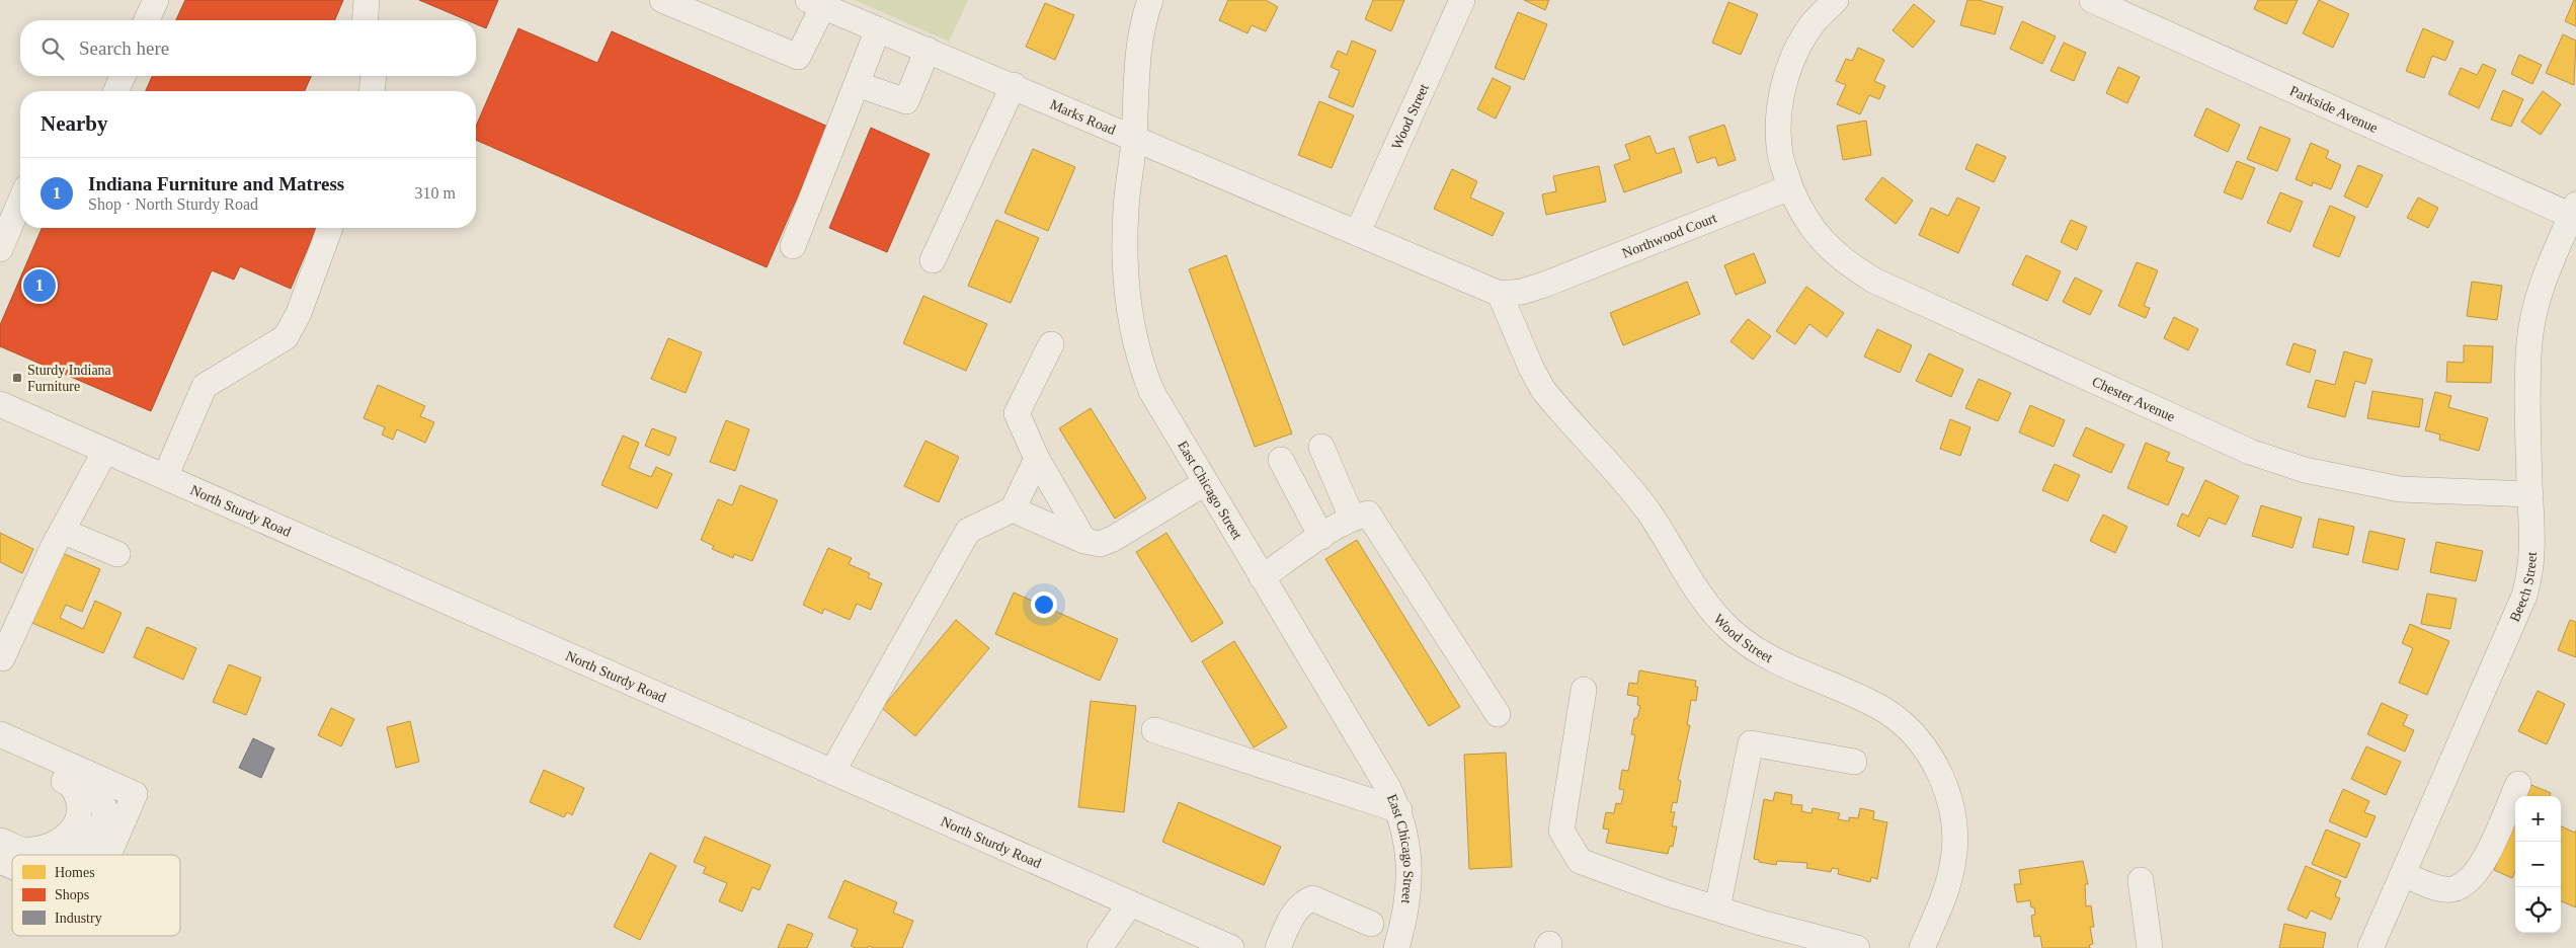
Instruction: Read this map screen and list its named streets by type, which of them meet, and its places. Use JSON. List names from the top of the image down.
{
  "streets": {
    "street": [
      "Parkside Avenue",
      "Marks Road",
      "Wood Street",
      "Northwood Court",
      "Chester Avenue",
      "East Chicago Street",
      "North Sturdy Road",
      "Beech Street"
    ]
  },
  "crossings": [
    ["Parkside Avenue", "Beech Street"],
    ["Marks Road", "Wood Street"],
    ["Marks Road", "East Chicago Street"],
    ["Wood Street", "Northwood Court"],
    ["Northwood Court", "Chester Avenue"],
    ["Chester Avenue", "Beech Street"]
  ],
  "places": {
    "transit": ["Sturdy Indiana Furniture"]
  },
  "legend": ["Homes", "Shops", "Industry"],
  "page": {
    "search": "Search here",
    "heading": "Nearby",
    "list": [
      {
        "mark": "1",
        "name": "Indiana Furniture and Matress",
        "note": "Shop · North Sturdy Road",
        "value": "310 m"
      }
    ],
    "pins": "1",
    "map_buttons": ["+", "−"]
  }
}
